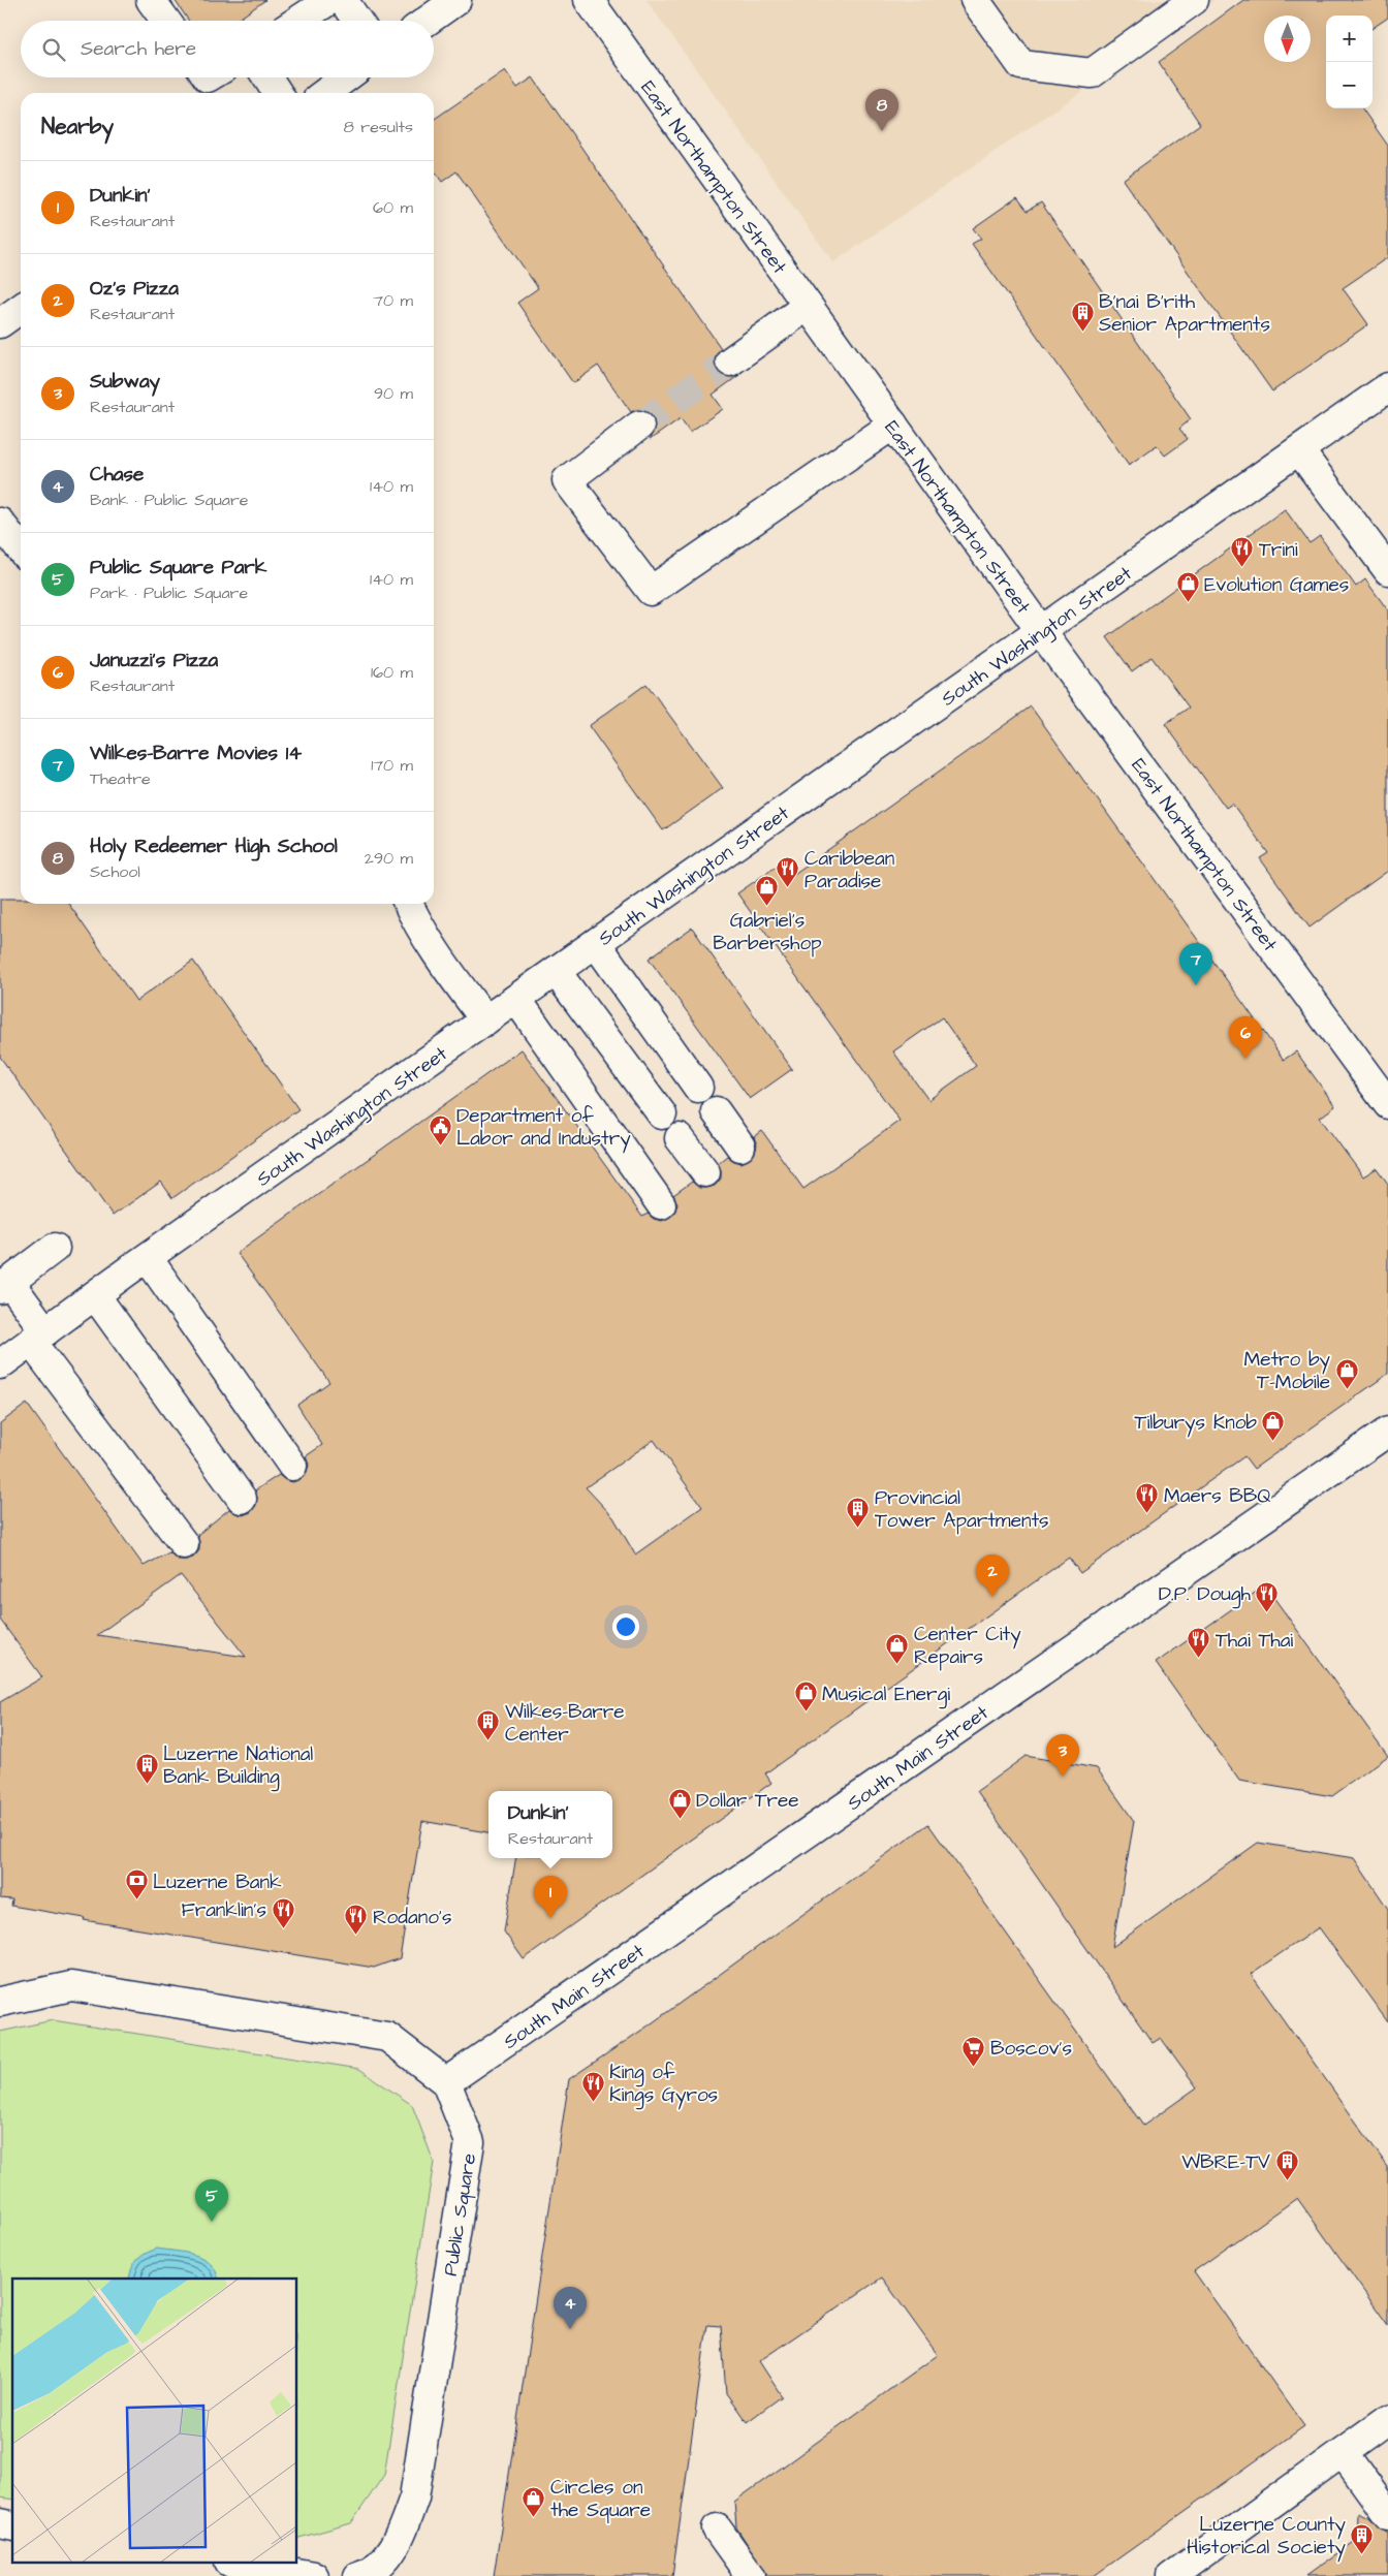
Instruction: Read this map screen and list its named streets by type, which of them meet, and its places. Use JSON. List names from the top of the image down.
{
  "streets": {
    "street": [
      "East Northampton Street",
      "South Washington Street",
      "South Main Street",
      "Public Square"
    ]
  },
  "crossings": [
    ["East Northampton Street", "South Washington Street"],
    ["South Main Street", "Public Square"]
  ],
  "places": {
    "building": [
      "B'nai B'rith Senior Apartments",
      "Provincial Tower Apartments",
      "Wilkes-Barre Center",
      "Luzerne National Bank Building",
      "WBRE-TV",
      "Luzerne County Historical Society"
    ],
    "restaurant": [
      "Trini",
      "Caribbean Paradise",
      "Maers BBQ",
      "D.P. Dough",
      "Thai Thai",
      "Franklin's",
      "Rodano's",
      "King of Kings Gyros"
    ],
    "shop": [
      "Evolution Games",
      "Gabriel's Barbershop",
      "Metro by T-Mobile",
      "Tilburys Knob",
      "Center City Repairs",
      "Musical Energi",
      "Dollar Tree",
      "Circles on the Square"
    ],
    "public building": ["Department of Labor and Industry"],
    "bank": ["Luzerne Bank"],
    "supermarket": ["Boscov's"]
  },
  "north": "bottom",
  "page": {
    "map_buttons": ["+", "−"],
    "search": "Search here",
    "pins": [
      "8",
      "7",
      "6",
      "2",
      "3",
      "1",
      "5",
      "4"
    ],
    "heading": ["Nearby", "8 results"],
    "list": [
      {
        "mark": "1",
        "name": "Dunkin'",
        "note": "Restaurant",
        "value": "60 m"
      },
      {
        "mark": "2",
        "name": "Oz's Pizza",
        "note": "Restaurant",
        "value": "70 m"
      },
      {
        "mark": "3",
        "name": "Subway",
        "note": "Restaurant",
        "value": "90 m"
      },
      {
        "mark": "4",
        "name": "Chase",
        "note": "Bank · Public Square",
        "value": "140 m"
      },
      {
        "mark": "5",
        "name": "Public Square Park",
        "note": "Park · Public Square",
        "value": "140 m"
      },
      {
        "mark": "6",
        "name": "Januzzi's Pizza",
        "note": "Restaurant",
        "value": "160 m"
      },
      {
        "mark": "7",
        "name": "Wilkes-Barre Movies 14",
        "note": "Theatre",
        "value": "170 m"
      },
      {
        "mark": "8",
        "name": "Holy Redeemer High School",
        "note": "School",
        "value": "290 m"
      }
    ],
    "popup": ["Dunkin'", "Restaurant"]
  }
}
